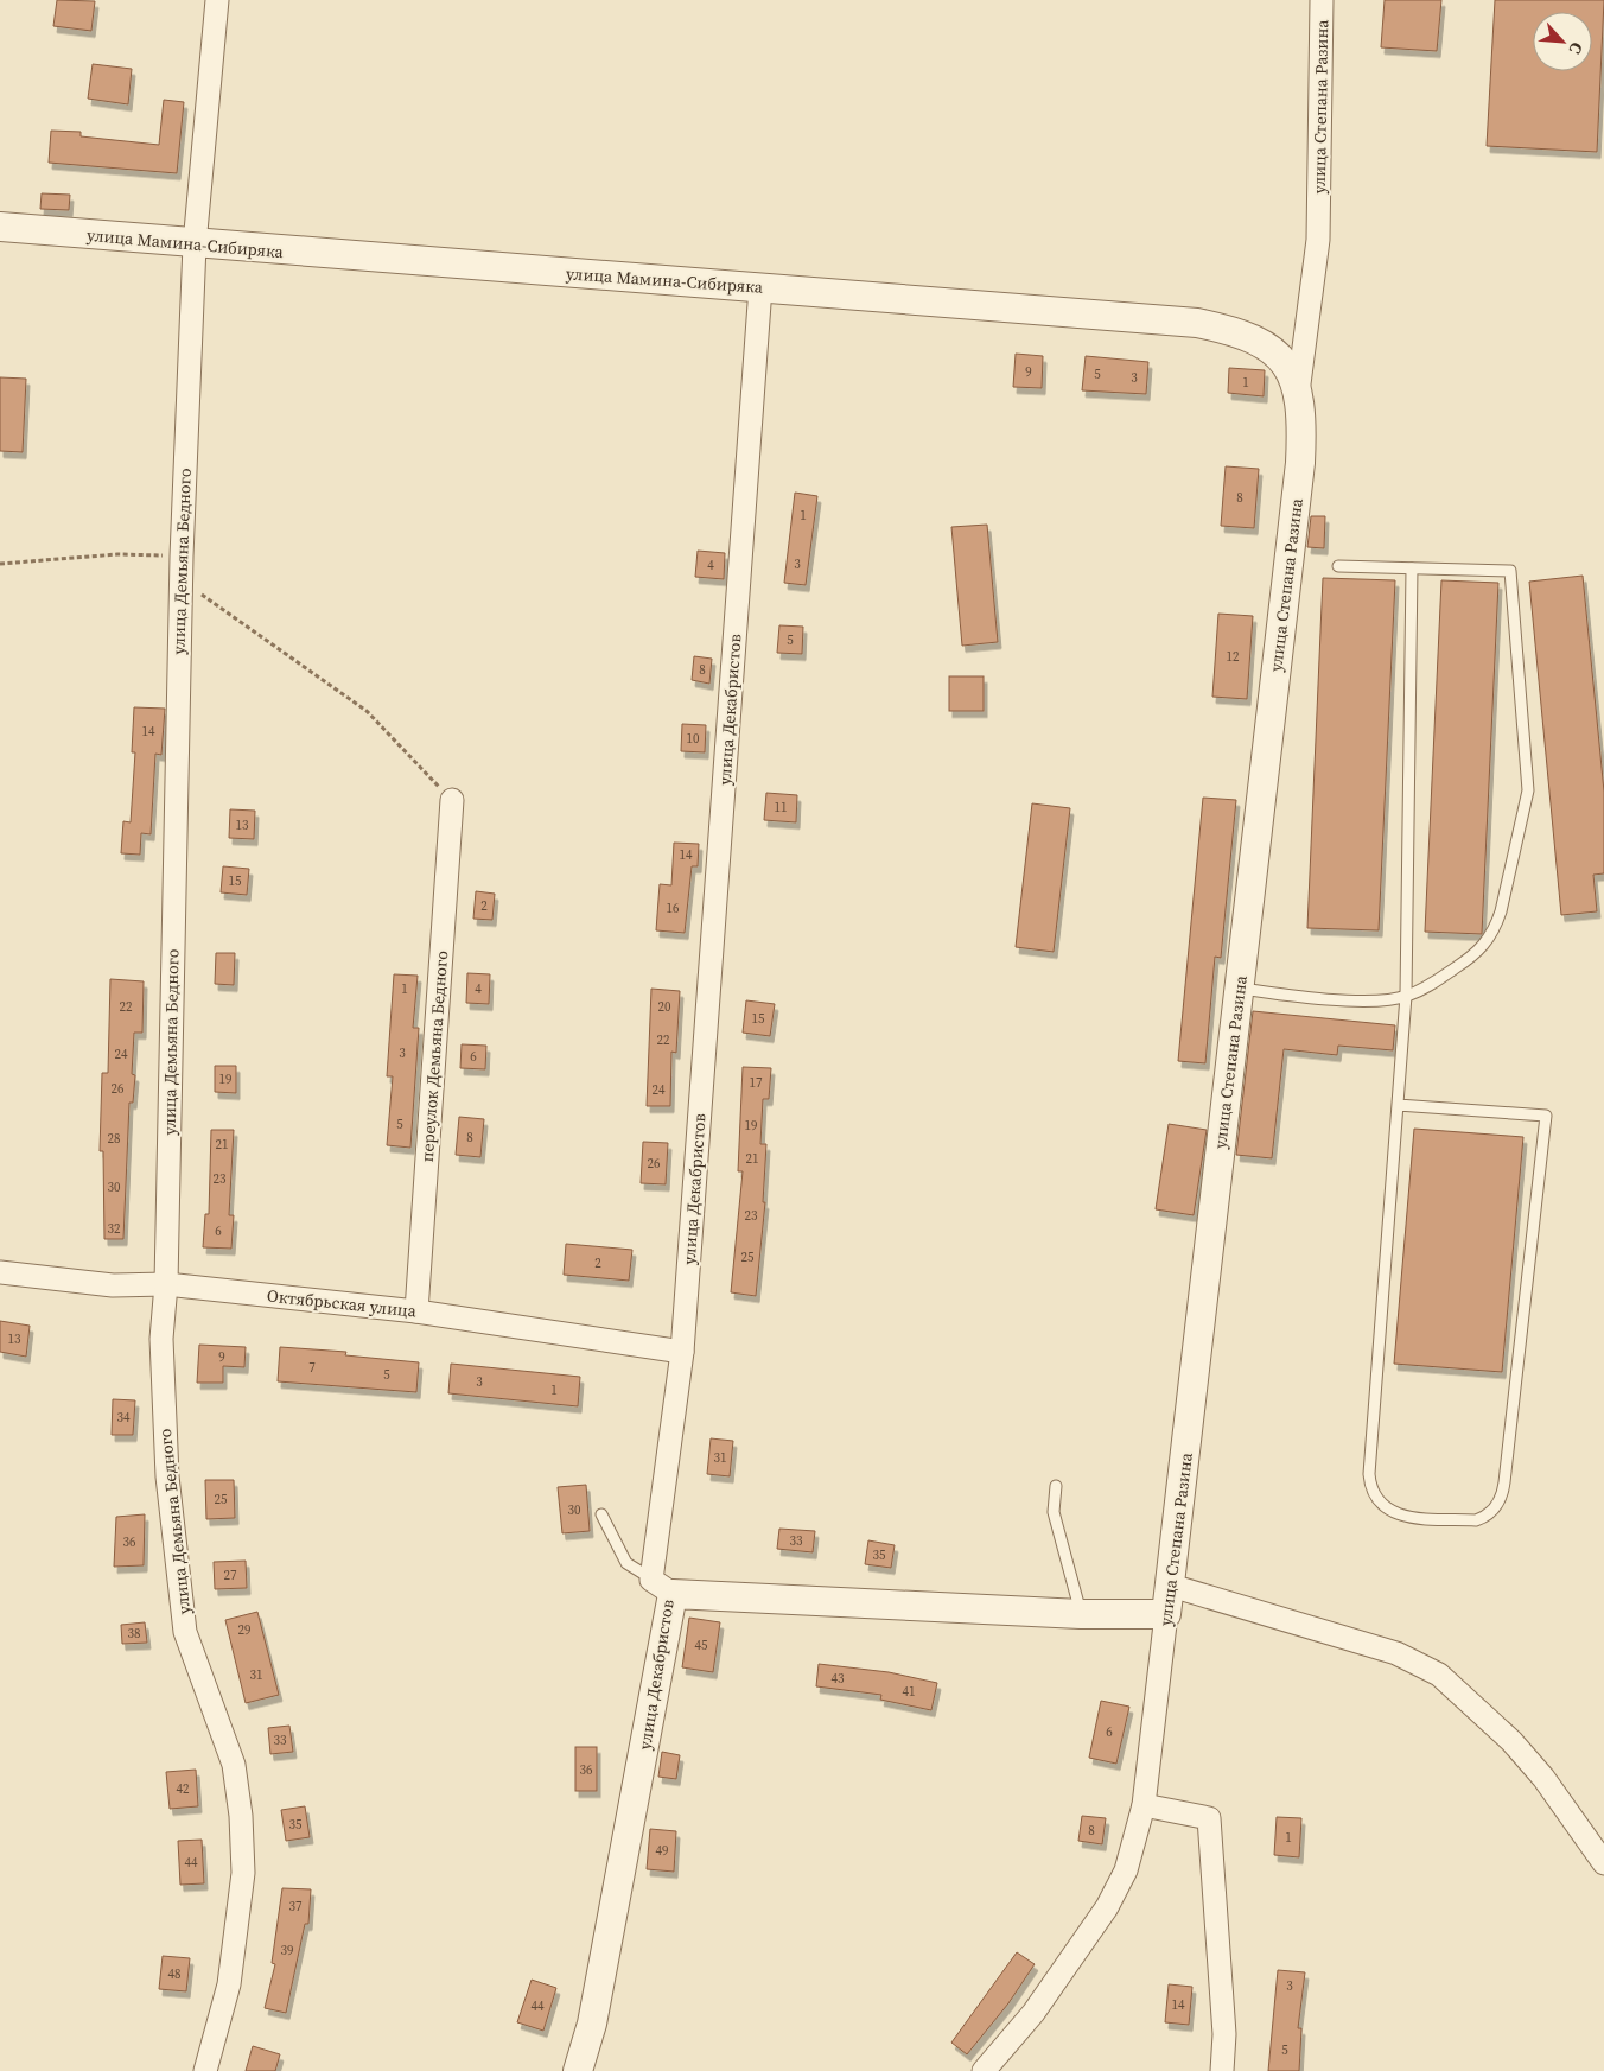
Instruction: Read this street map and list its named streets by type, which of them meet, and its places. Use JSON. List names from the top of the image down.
{
  "streets": {
    "street": [
      "улица Степана Разина",
      "улица Мамина-Сибиряка",
      "улица Демьяна Бедного",
      "улица Декабристов",
      "переулок Демьяна Бедного",
      "Октябрьская улица"
    ]
  },
  "crossings": [
    ["улица Степана Разина", "улица Мамина-Сибиряка"],
    ["улица Мамина-Сибиряка", "улица Демьяна Бедного"],
    ["улица Мамина-Сибиряка", "улица Декабристов"],
    ["улица Демьяна Бедного", "Октябрьская улица"],
    ["улица Декабристов", "Октябрьская улица"],
    ["переулок Демьяна Бедного", "Октябрьская улица"]
  ],
  "house_numbers": [
    "9",
    "5",
    "3",
    "1",
    "8",
    "1",
    "3",
    "4",
    "5",
    "12",
    "8",
    "14",
    "10",
    "11",
    "13",
    "14",
    "15",
    "2",
    "16",
    "1",
    "4",
    "22",
    "20",
    "15",
    "22",
    "3",
    "24",
    "6",
    "19",
    "17",
    "26",
    "24",
    "5",
    "19",
    "8",
    "28",
    "21",
    "21",
    "26",
    "23",
    "30",
    "23",
    "32",
    "6",
    "25",
    "2",
    "13",
    "9",
    "7",
    "5",
    "3",
    "1",
    "34",
    "31",
    "25",
    "30",
    "33",
    "36",
    "35",
    "27",
    "29",
    "38",
    "45",
    "31",
    "43",
    "41",
    "6",
    "33",
    "36",
    "42",
    "35",
    "8",
    "1",
    "49",
    "44",
    "37",
    "39",
    "48",
    "3",
    "14",
    "44",
    "5"
  ],
  "north": "bottom right"
}
